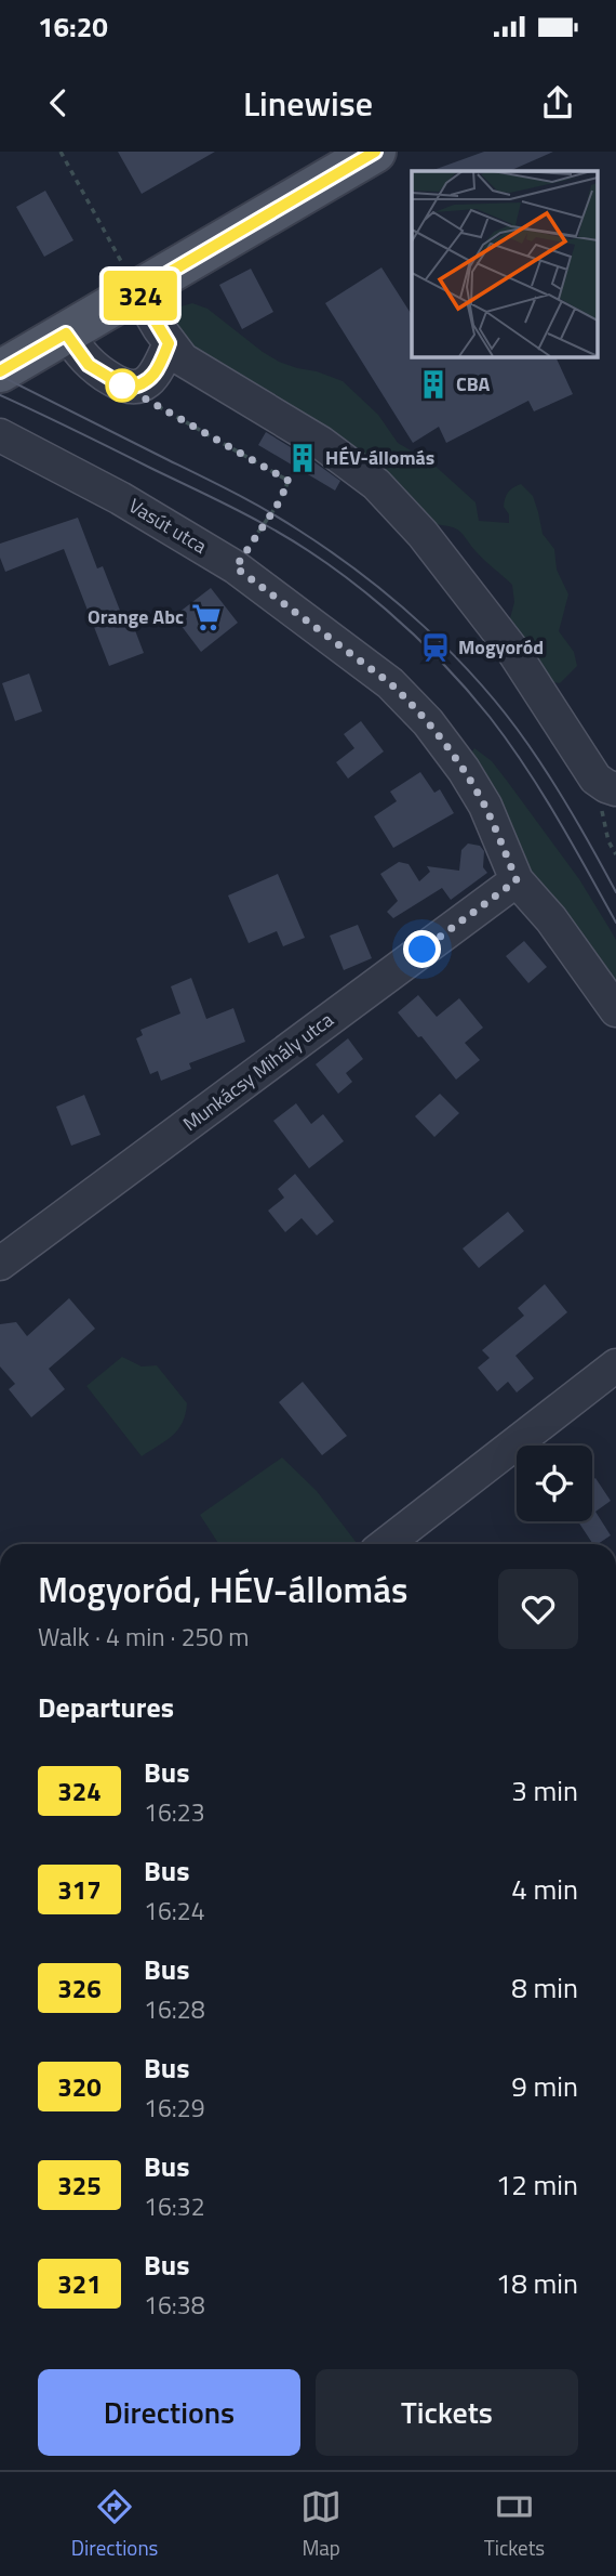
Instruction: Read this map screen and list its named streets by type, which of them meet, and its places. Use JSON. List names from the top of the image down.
{
  "streets": {
    "street": ["Vasút utca", "Munkácsy Mihály utca"]
  },
  "crossings": [
    ["Vasút utca", "Munkácsy Mihály utca"]
  ],
  "places": {
    "building": ["CBA", "HÉV-állomás"],
    "supermarket": ["Orange Abc"],
    "station": ["Mogyoród"]
  },
  "lines": ["bus line 324"],
  "page": {
    "status": "16:20",
    "header": "Linewise",
    "on_map": "324",
    "heading": [
      ["Mogyoród, HÉV-állomás", "Walk · 4 min · 250 m"],
      "Departures"
    ],
    "list": [
      {
        "mark": "324",
        "name": "Bus",
        "note": "16:23",
        "value": "3 min"
      },
      {
        "mark": "317",
        "name": "Bus",
        "note": "16:24",
        "value": "4 min"
      },
      {
        "mark": "326",
        "name": "Bus",
        "note": "16:28",
        "value": "8 min"
      },
      {
        "mark": "320",
        "name": "Bus",
        "note": "16:29",
        "value": "9 min"
      },
      {
        "mark": "325",
        "name": "Bus",
        "note": "16:32",
        "value": "12 min"
      },
      {
        "mark": "321",
        "name": "Bus",
        "note": "16:38",
        "value": "18 min"
      }
    ],
    "buttons": ["Directions", "Tickets"],
    "tabs": ["Directions", "Map", "Tickets"]
  }
}
